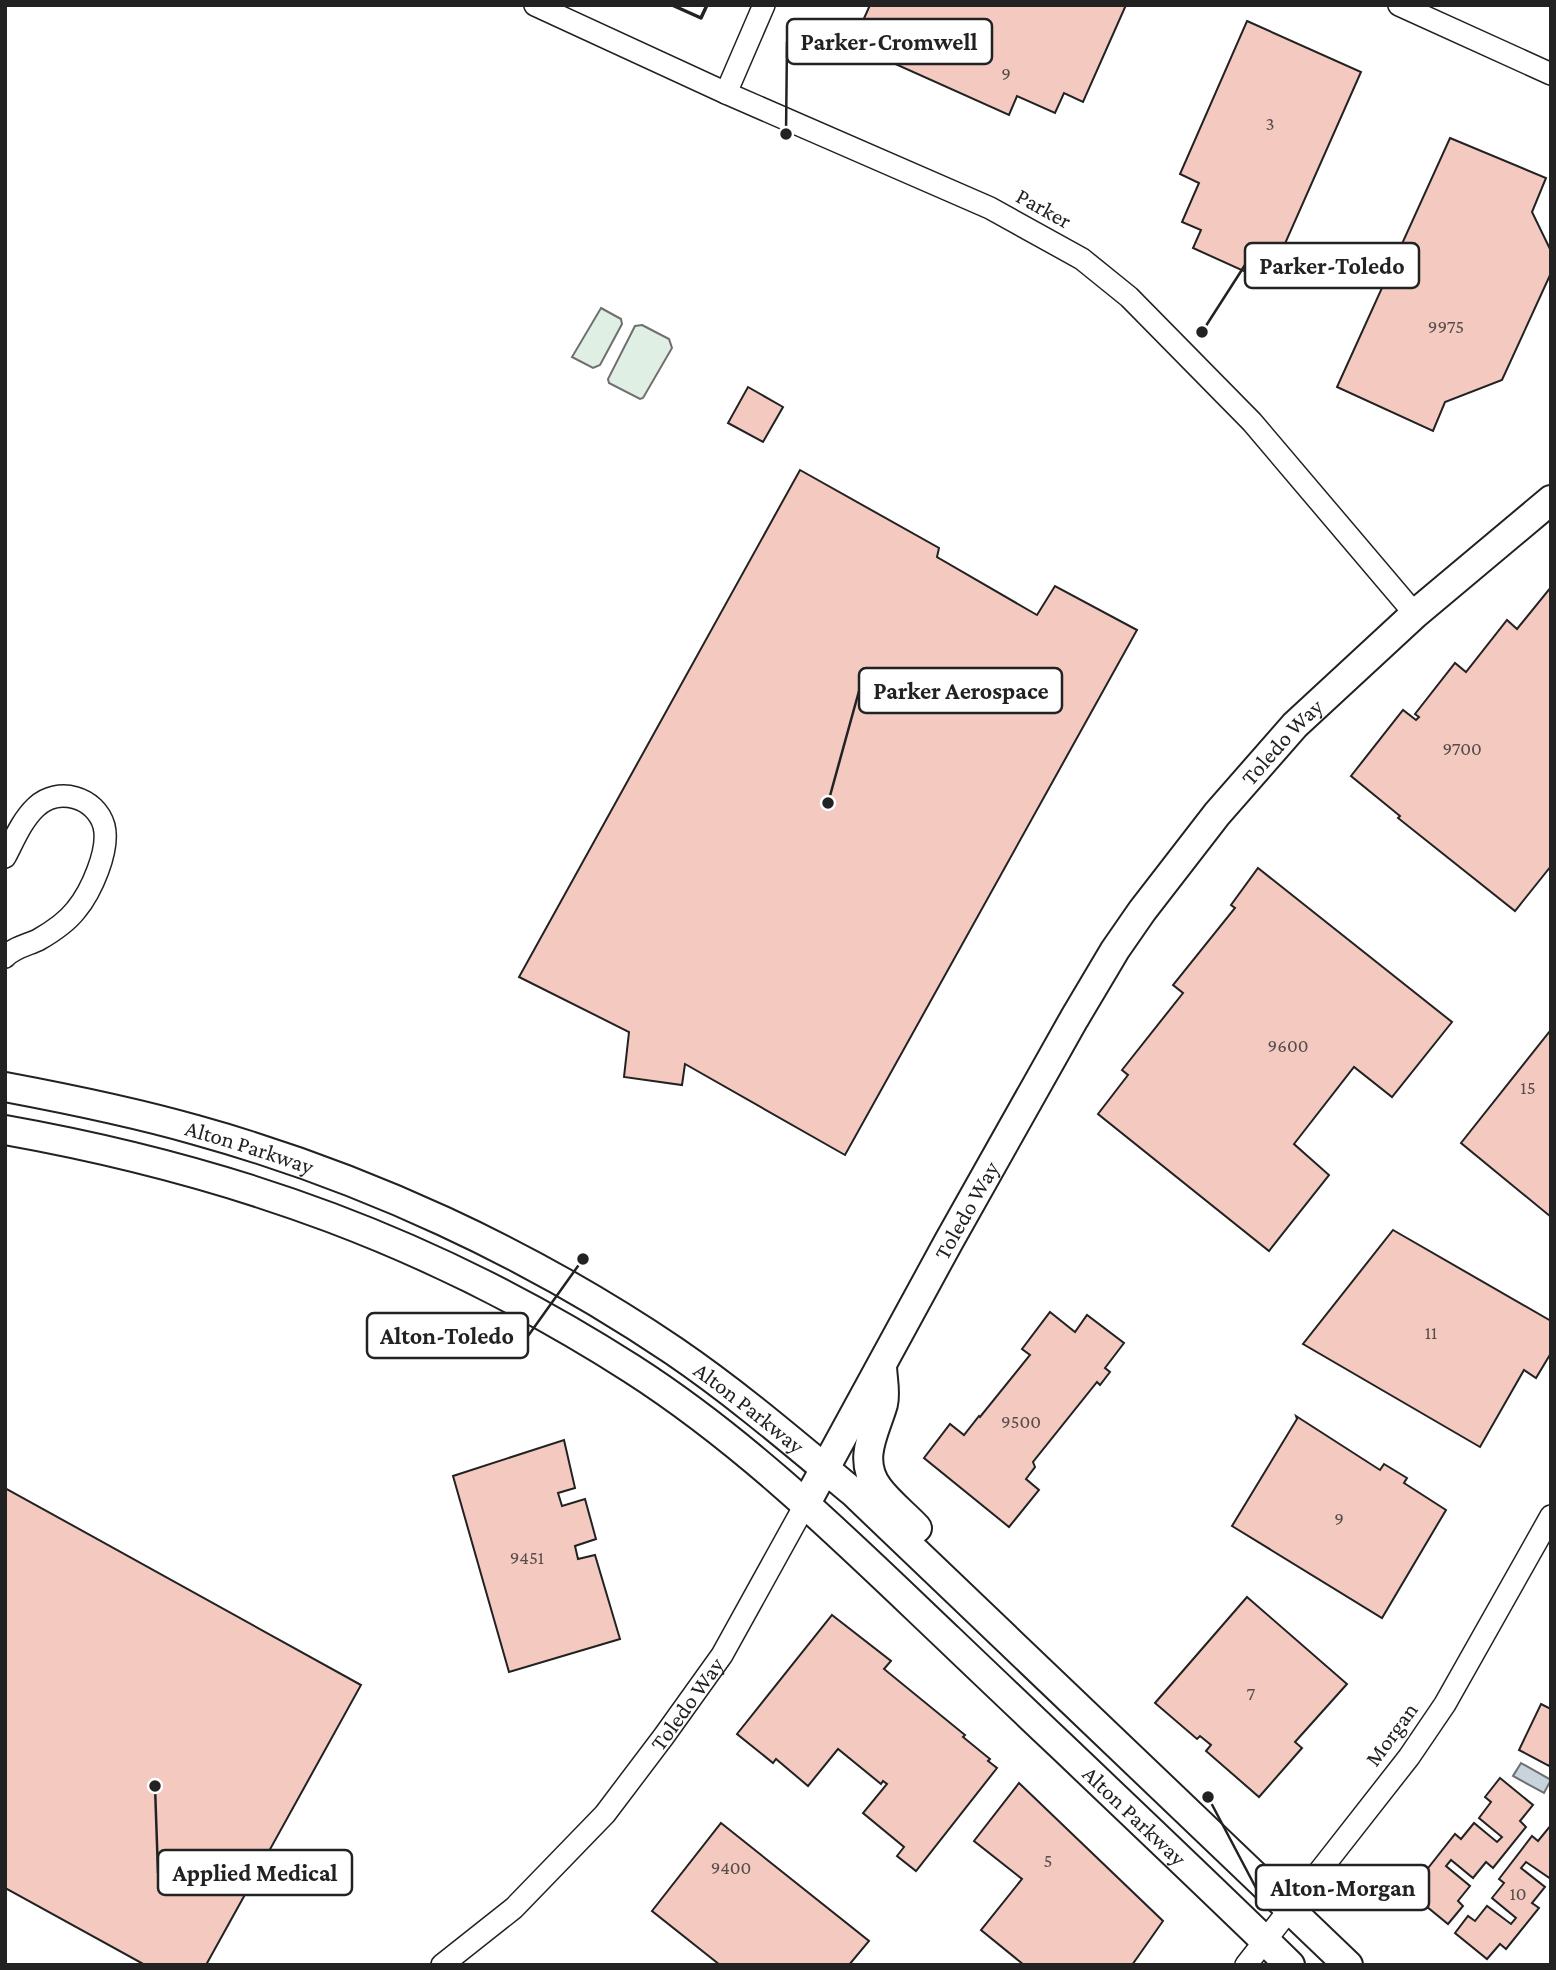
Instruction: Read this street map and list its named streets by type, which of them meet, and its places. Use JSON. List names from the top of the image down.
{
  "streets": {
    "main road": ["Toledo Way", "Alton Parkway"],
    "street": ["Parker", "Morgan"]
  },
  "crossings": [
    ["Parker", "Toledo Way"],
    ["Toledo Way", "Alton Parkway"],
    ["Alton Parkway", "Morgan"]
  ],
  "places": [
    "Parker-Cromwell",
    "Parker-Toledo",
    "Parker Aerospace",
    "Alton-Toledo",
    "Applied Medical",
    "Alton-Morgan"
  ],
  "house_numbers": [
    "9",
    "3",
    "9975",
    "9700",
    "9600",
    "15",
    "11",
    "9500",
    "9",
    "9451",
    "7",
    "5",
    "9400",
    "10"
  ]
}
